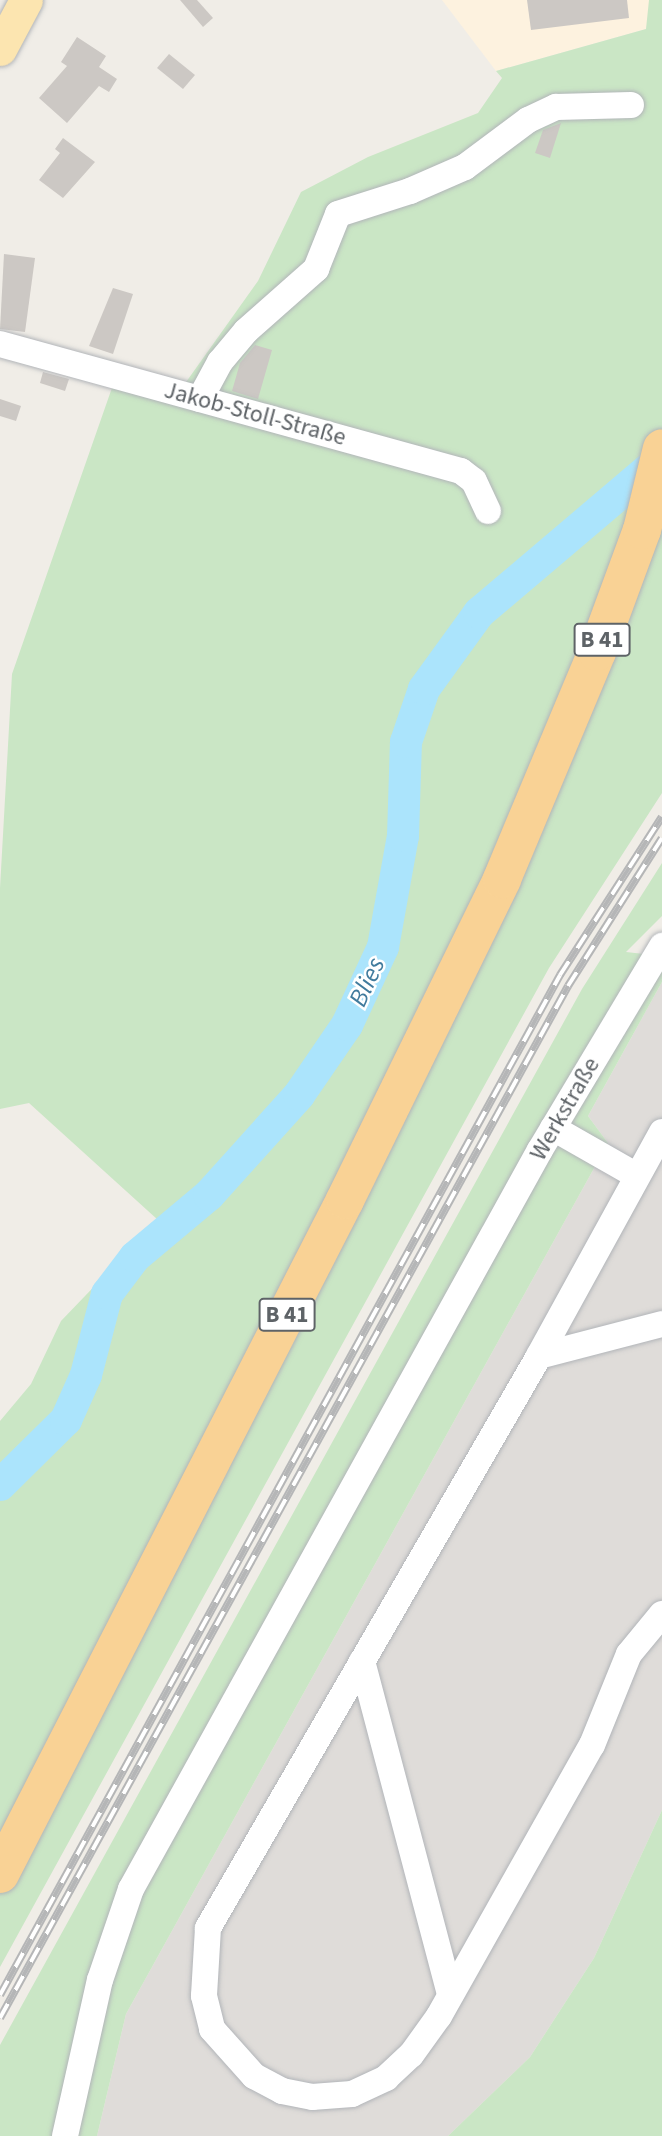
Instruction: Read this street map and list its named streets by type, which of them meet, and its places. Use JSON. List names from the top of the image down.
{
  "streets": {
    "highway": ["B 41"],
    "street": ["Jakob-Stoll-Straße", "Werkstraße"]
  },
  "water": ["Blies"]
}
